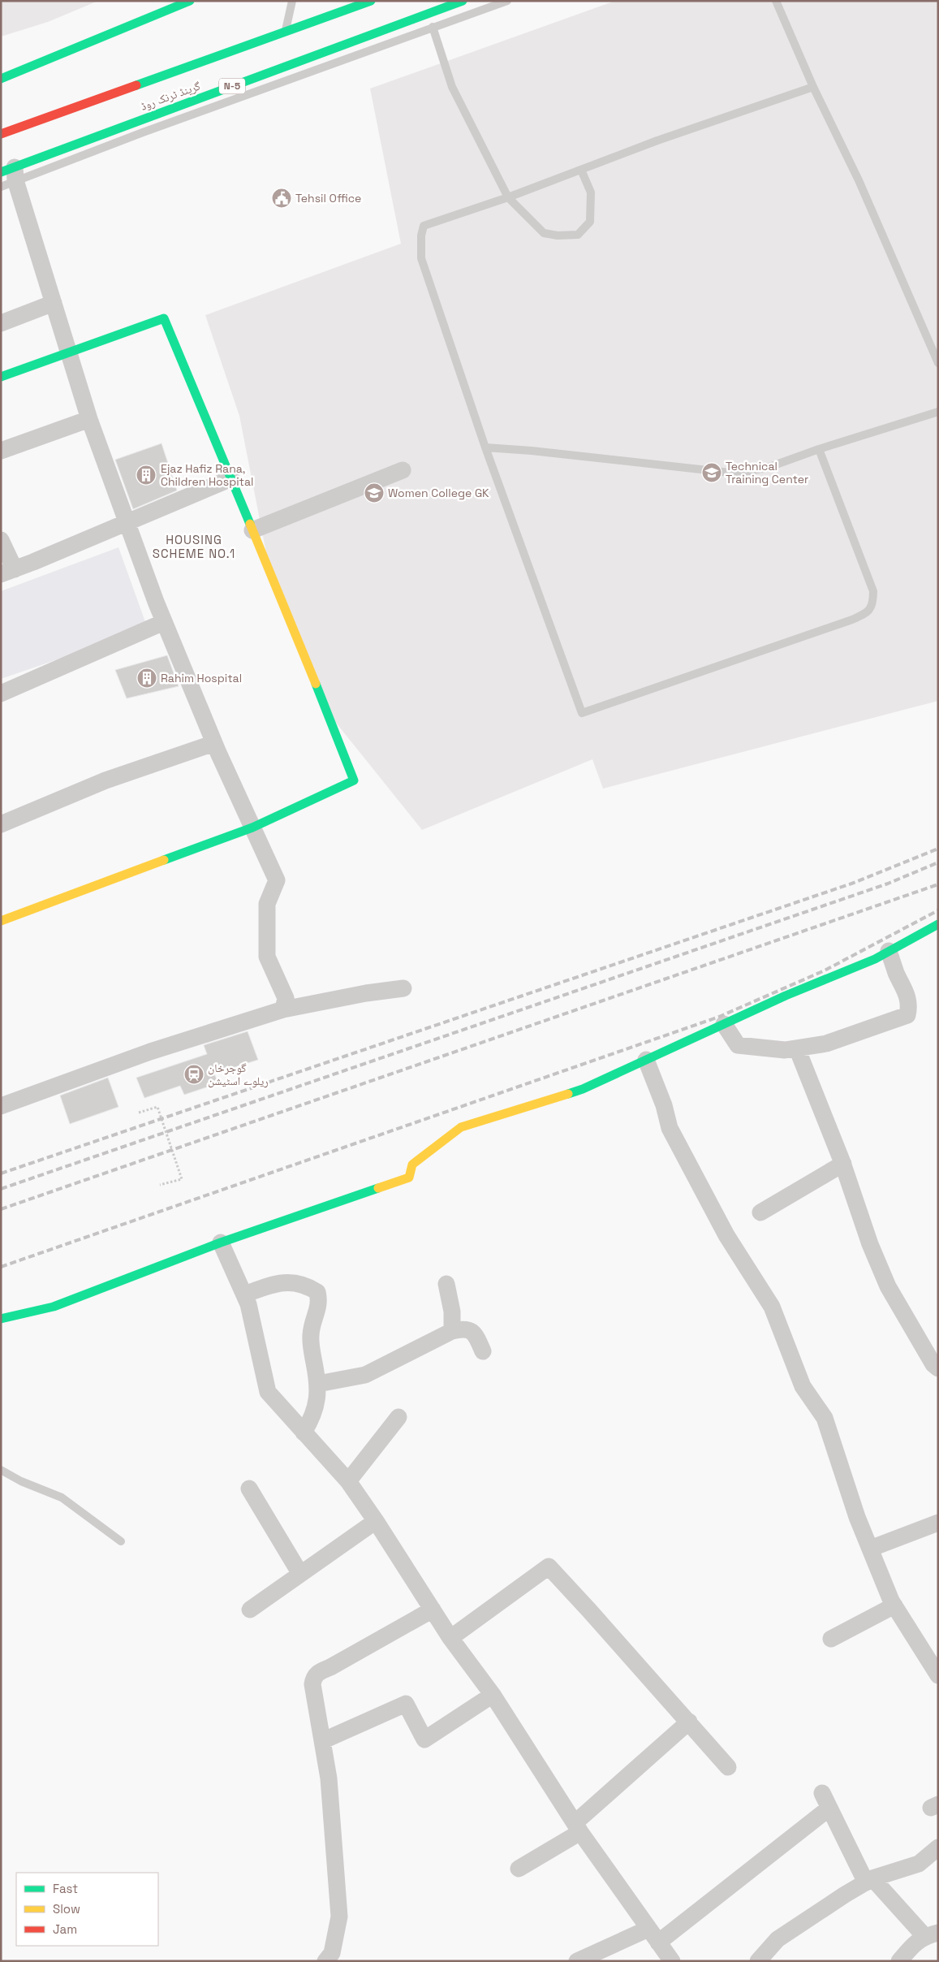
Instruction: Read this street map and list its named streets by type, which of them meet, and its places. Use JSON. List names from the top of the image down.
{
  "streets": {
    "main road": ["N-5", "گرینڈ ٹرنک روڈ"]
  },
  "districts": ["HOUSING SCHEME NO.1"],
  "places": {
    "public building": ["Tehsil Office"],
    "school or university": ["Technical Training Center", "Women College GK"],
    "building": ["Ejaz Hafiz Rana, Children Hospital", "Rahim Hospital"],
    "station": ["گوجرخان ریلوے اسٹیشن"]
  },
  "legend": ["Fast", "Slow", "Jam"]
}
